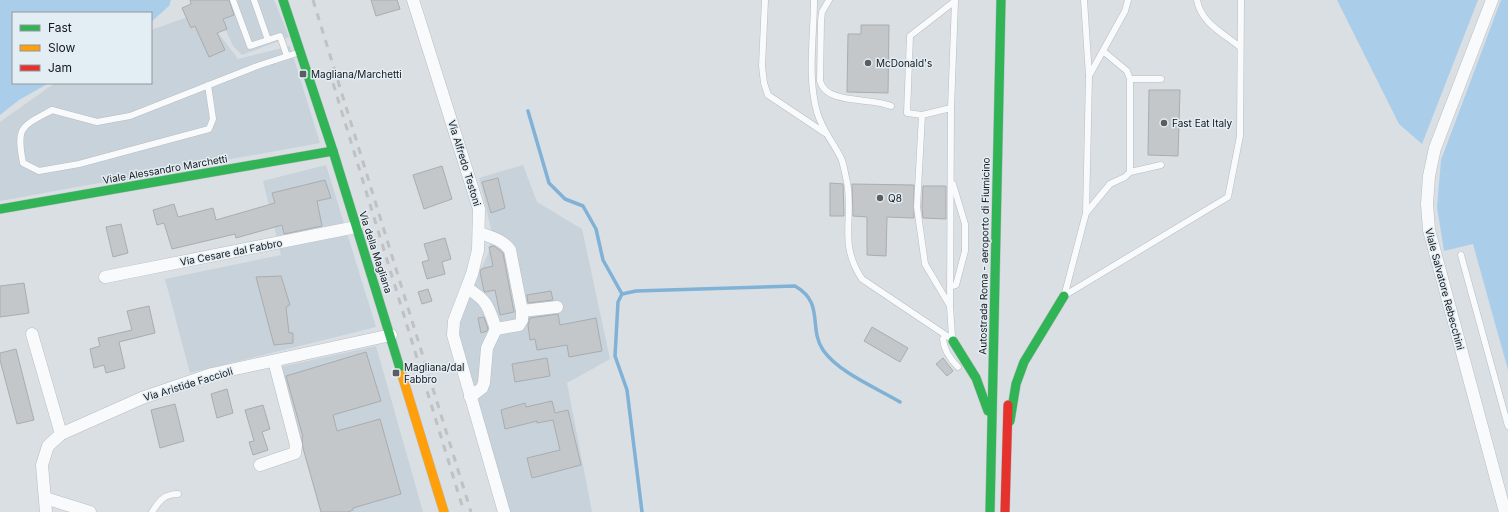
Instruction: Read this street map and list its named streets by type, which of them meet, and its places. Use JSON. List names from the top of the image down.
{
  "streets": {
    "main road": ["Viale Alessandro Marchetti", "Via della Magliana", "Autostrada Roma - aeroporto di Fiumicino"],
    "street": [
      "Via Alfredo Testoni",
      "Via Cesare dal Fabbro",
      "Viale Salvatore Rebecchini",
      "Via Aristide Faccioli"
    ]
  },
  "crossings": [
    ["Viale Alessandro Marchetti", "Via della Magliana"],
    ["Via Cesare dal Fabbro", "Via della Magliana"],
    ["Via della Magliana", "Via Aristide Faccioli"]
  ],
  "places": {
    "other": ["McDonald's", "Fast Eat Italy", "Q8"],
    "transit": ["Magliana/Marchetti", "Magliana/dal Fabbro"]
  },
  "legend": ["Fast", "Slow", "Jam"]
}
